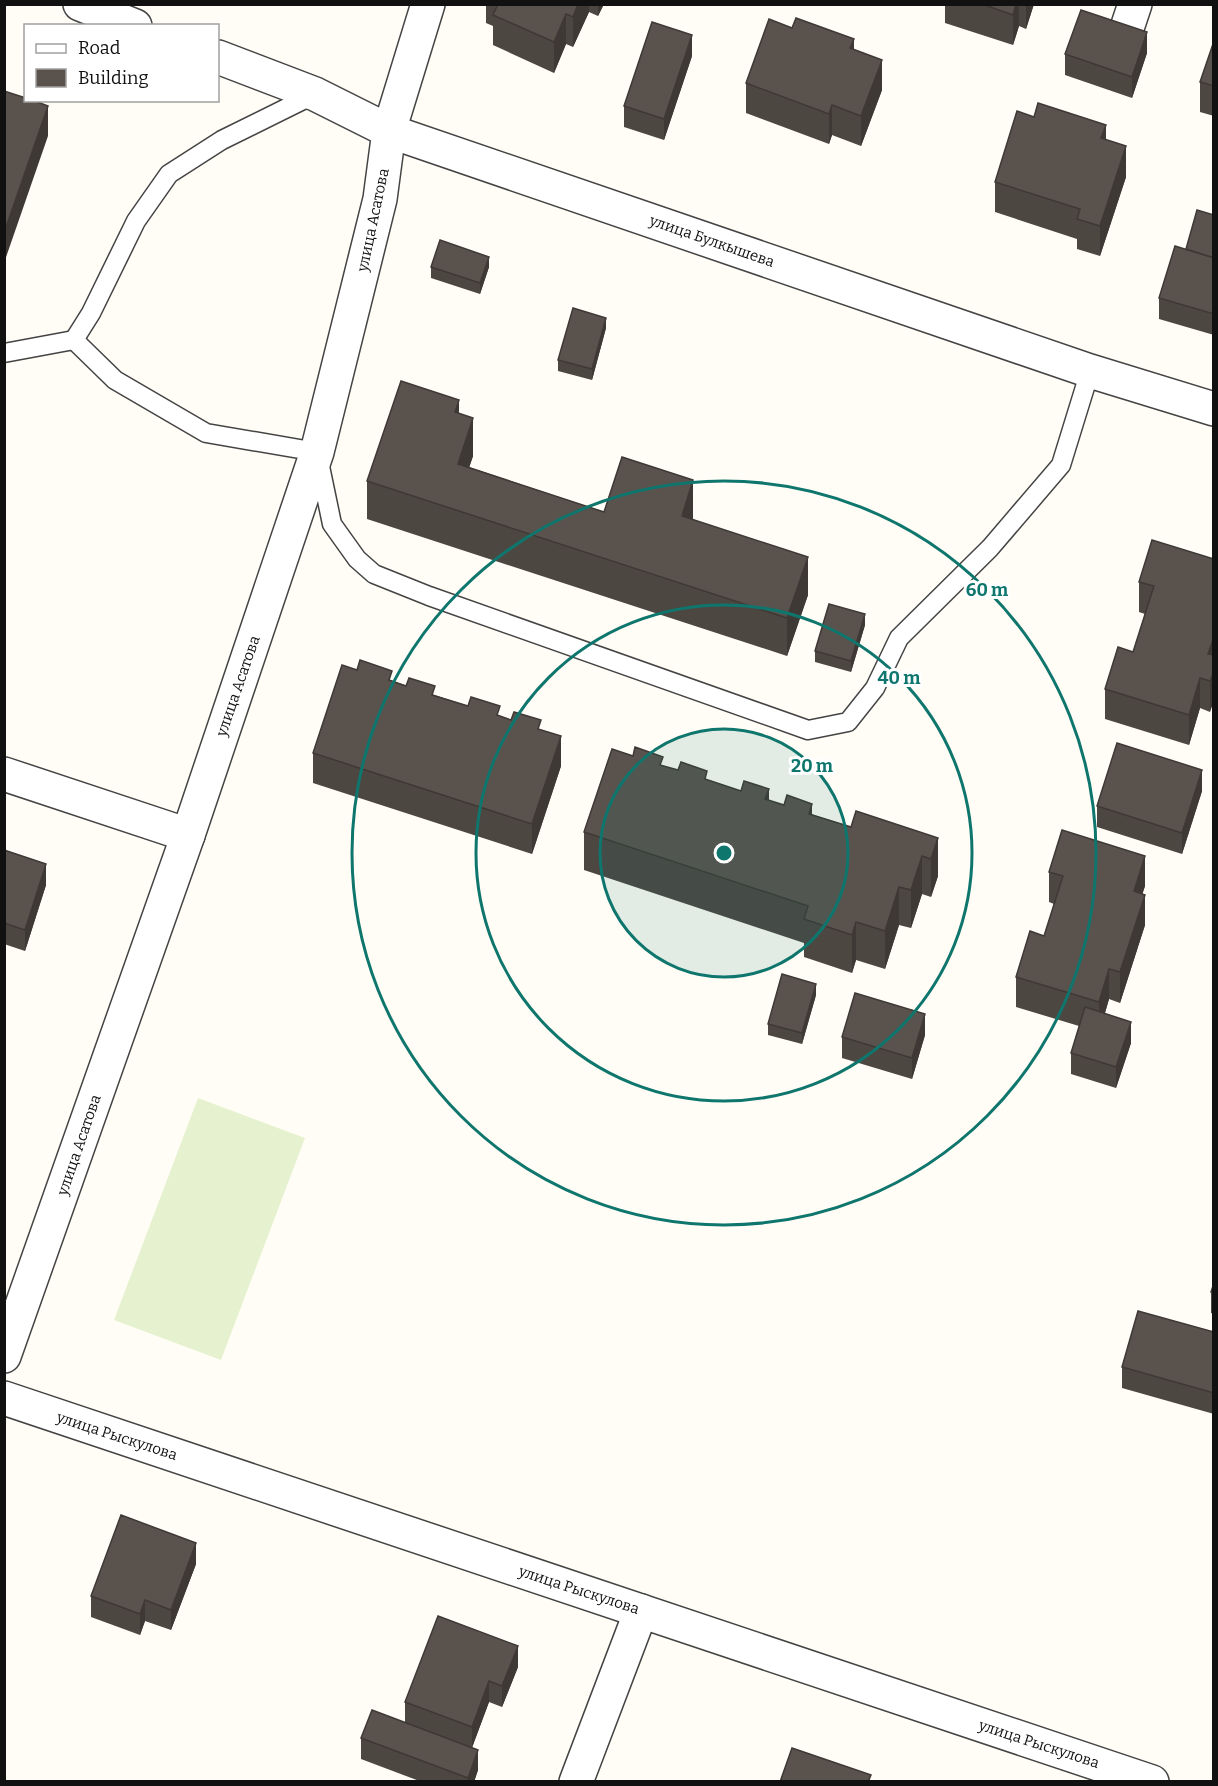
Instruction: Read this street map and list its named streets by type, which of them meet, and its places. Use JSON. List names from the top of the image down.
{
  "streets": {
    "street": ["улица Асатова", "улица Булкышева", "улица Рыскулова"]
  },
  "crossings": [
    ["улица Асатова", "улица Булкышева"]
  ],
  "legend": ["Road", "Building"],
  "rings": ["60 m", "40 m", "20 m"]
}
